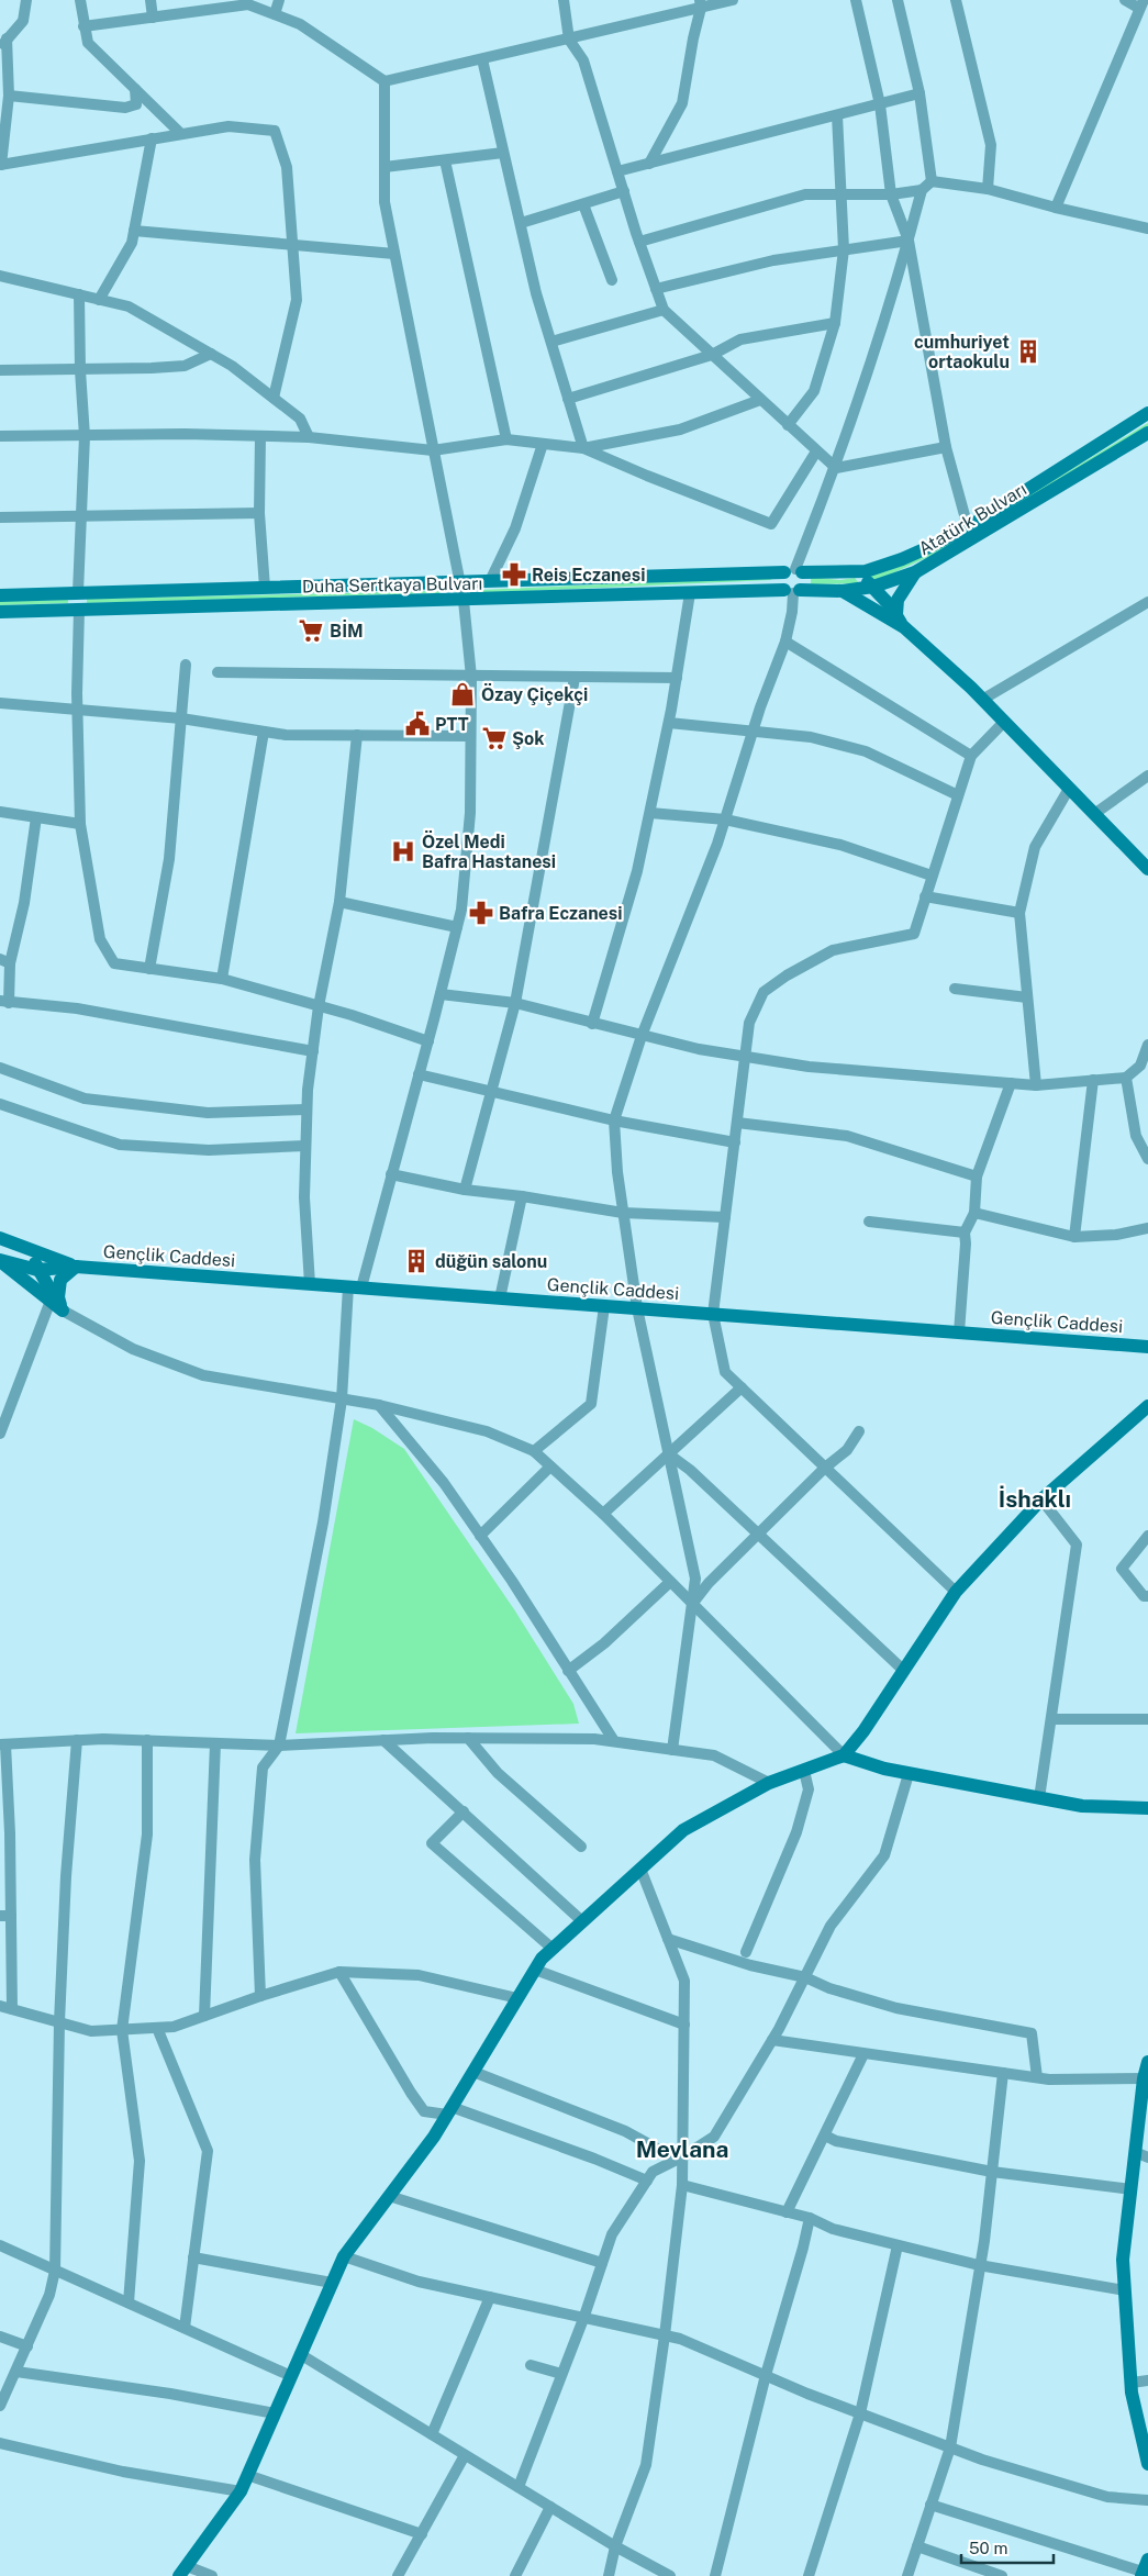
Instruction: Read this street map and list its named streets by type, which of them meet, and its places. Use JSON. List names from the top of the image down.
{
  "streets": {
    "main road": ["Atatürk Bulvarı", "Duha Sertkaya Bulvarı", "Gençlik Caddesi"]
  },
  "crossings": [
    ["Atatürk Bulvarı", "Duha Sertkaya Bulvarı"]
  ],
  "districts": ["İshaklı", "Mevlana"],
  "places": {
    "building": ["cumhuriyet ortaokulu", "düğün salonu"],
    "pharmacy": ["Reis Eczanesi", "Bafra Eczanesi"],
    "supermarket": ["BİM", "Şok"],
    "shop": ["Özay Çiçekçi"],
    "public building": ["PTT"],
    "hospital": ["Özel Medi Bafra Hastanesi"]
  },
  "scale_bar": "50 m"
}
